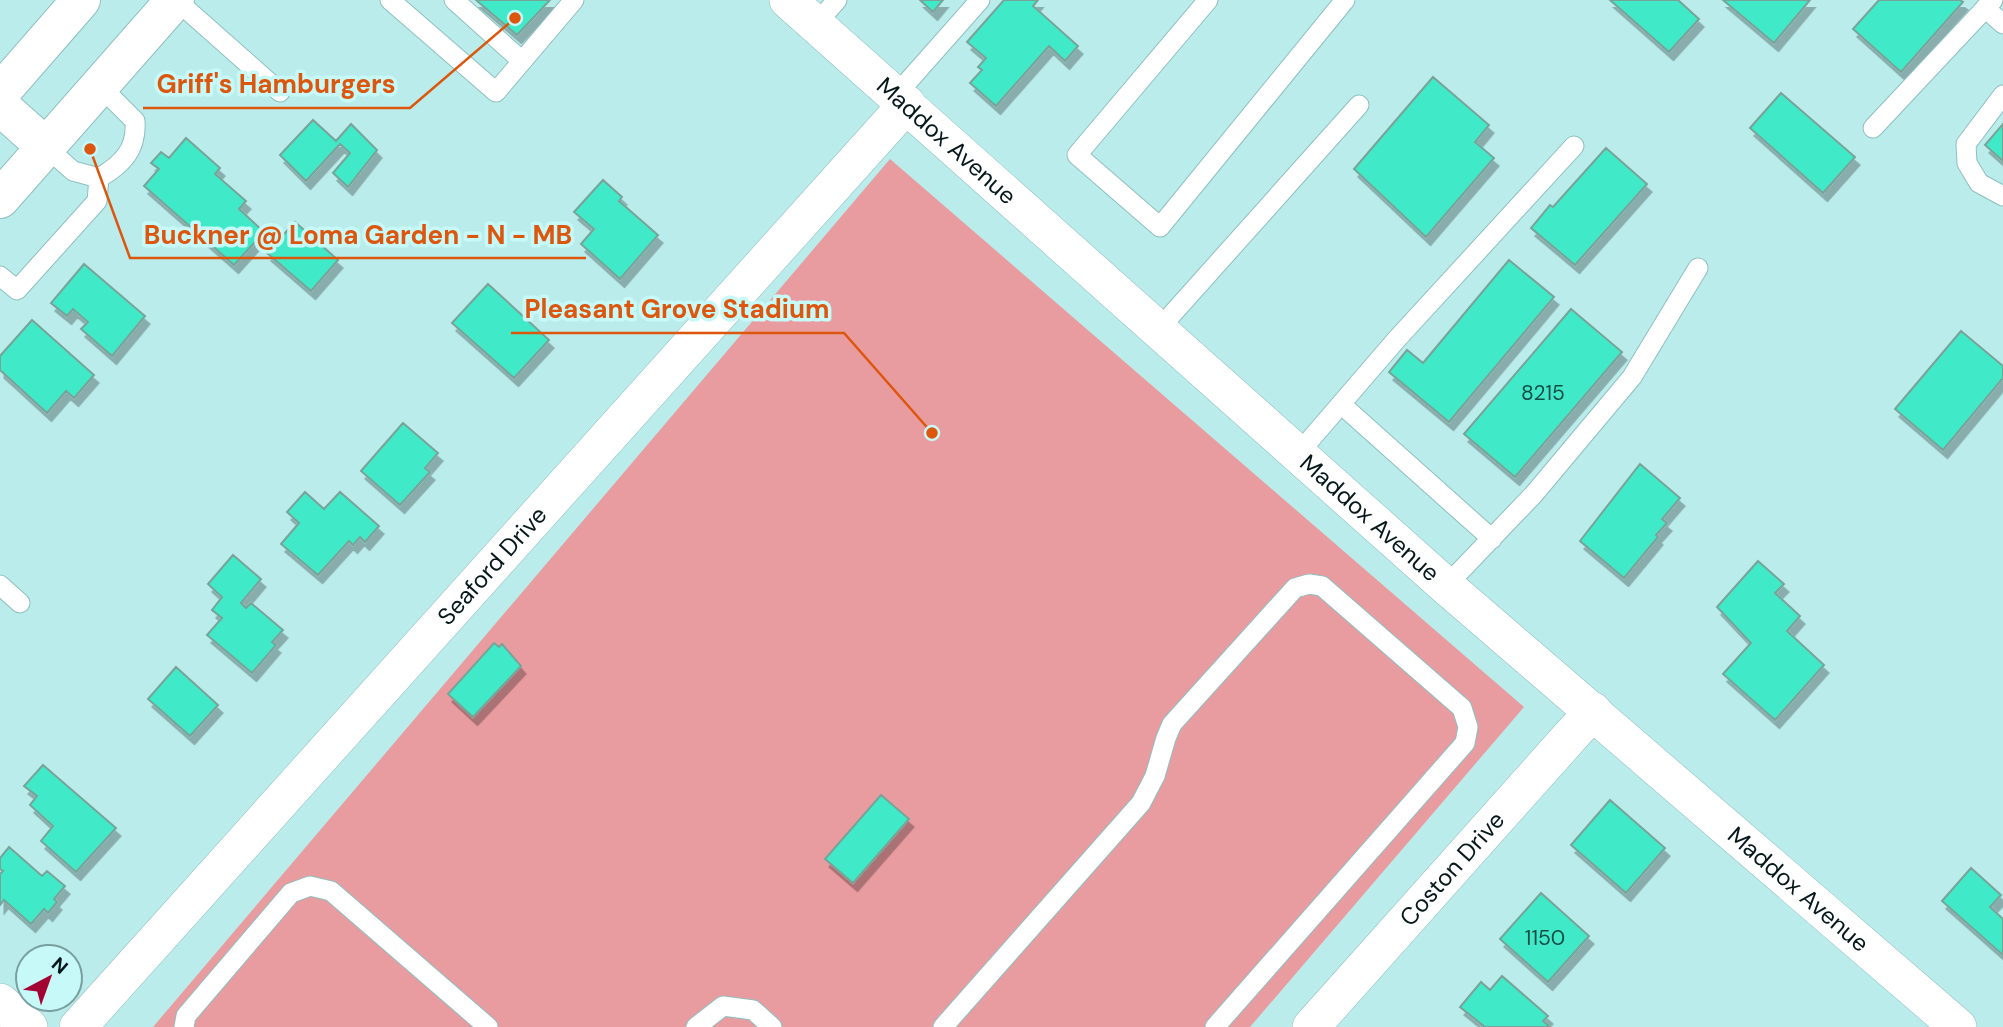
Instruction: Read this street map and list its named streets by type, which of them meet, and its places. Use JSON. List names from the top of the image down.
{
  "streets": {
    "street": ["Maddox Avenue", "Seaford Drive", "Coston Drive"]
  },
  "crossings": [
    ["Maddox Avenue", "Seaford Drive"],
    ["Maddox Avenue", "Coston Drive"]
  ],
  "places": ["Griff's Hamburgers", "Buckner @ Loma Garden - N - MB", "Pleasant Grove Stadium"],
  "house_numbers": ["8215", "1150"],
  "north": "top right"
}
